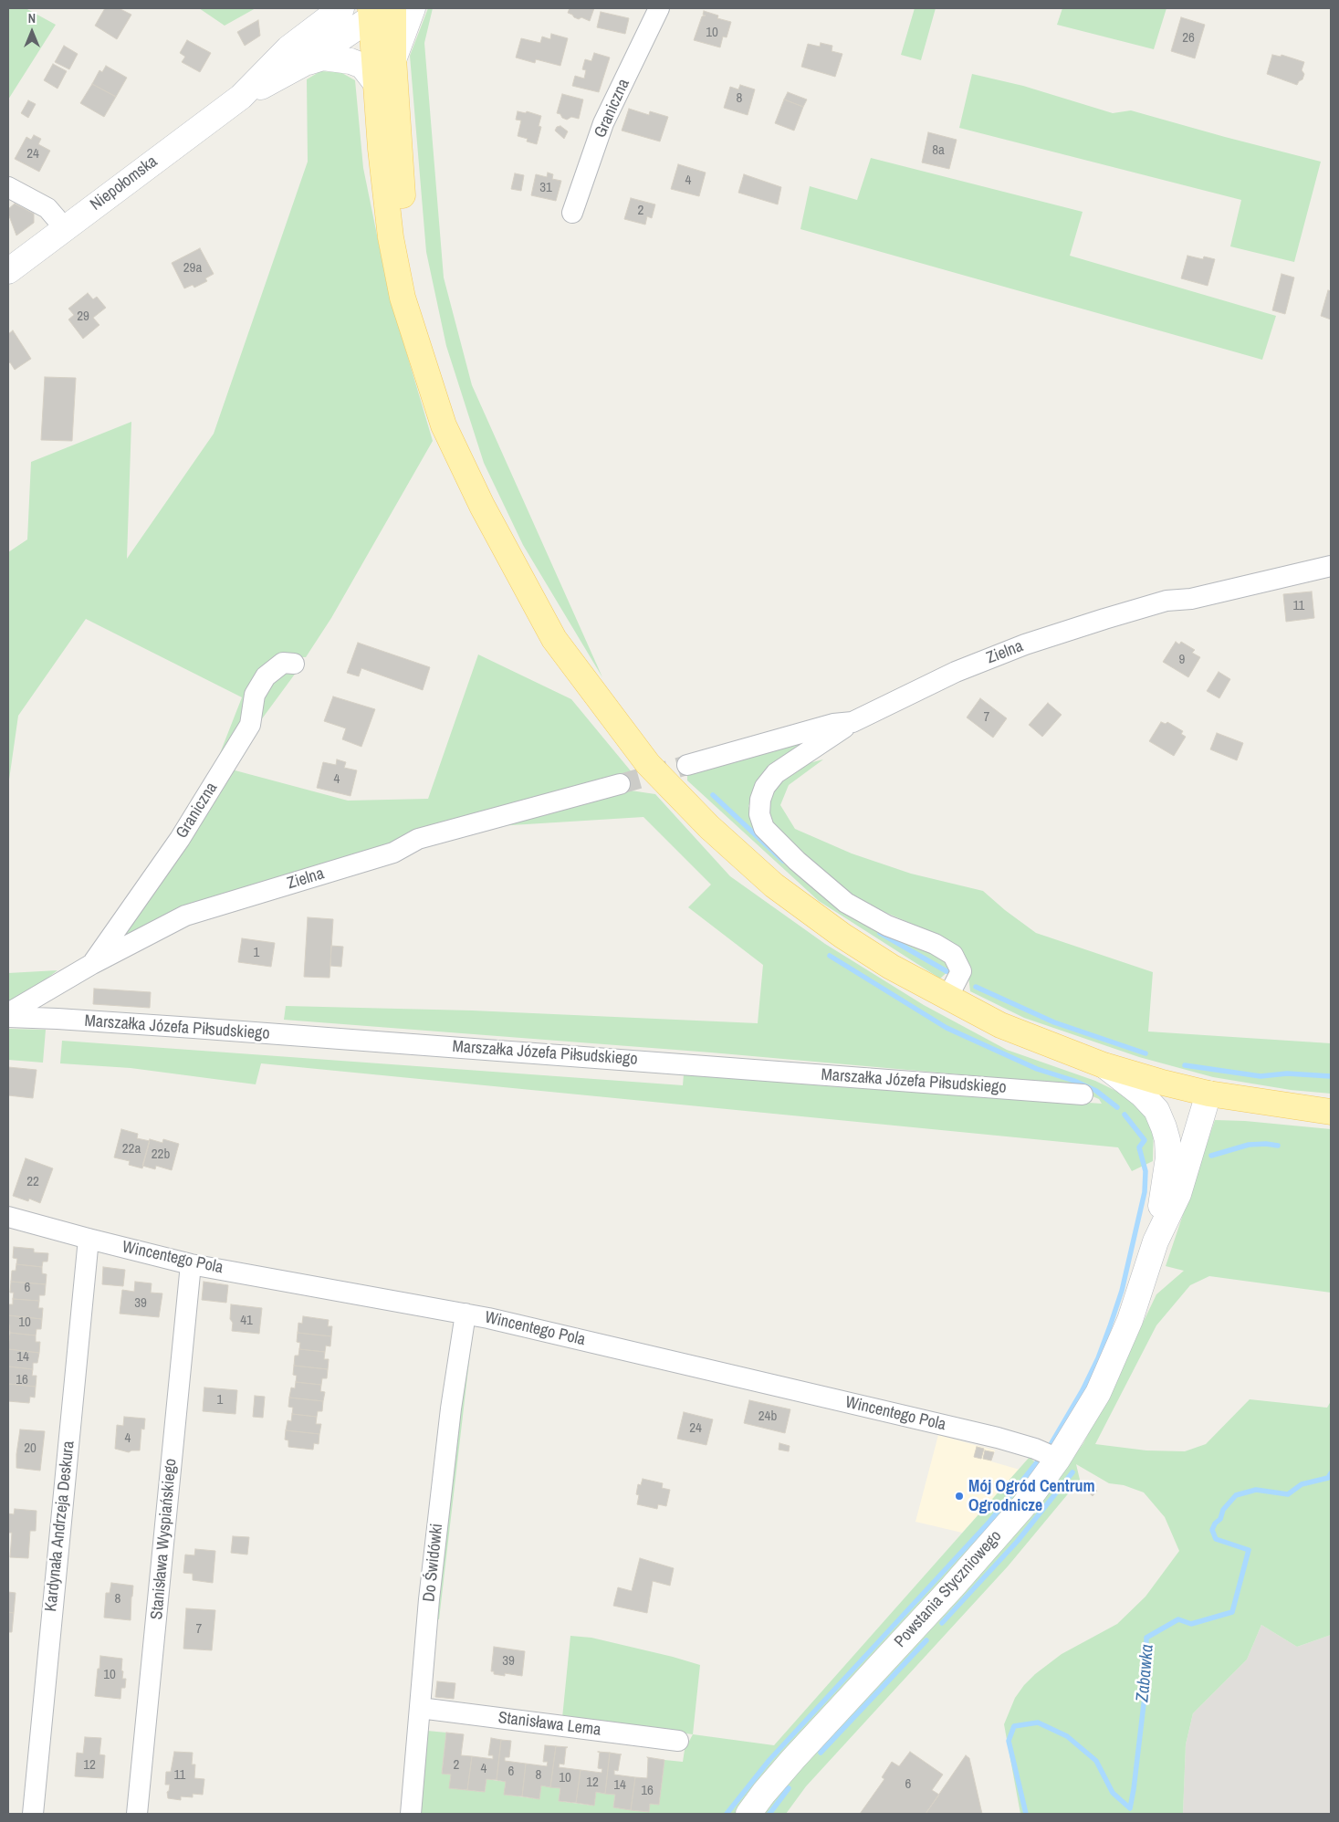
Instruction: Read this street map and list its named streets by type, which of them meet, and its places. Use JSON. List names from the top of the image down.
{
  "streets": {
    "main road": ["Niepołomska", "Powstania Styczniowego"],
    "street": [
      "Graniczna",
      "Zielna",
      "Marszałka Józefa Piłsudskiego",
      "Wincentego Pola",
      "Kardynała Andrzeja Deskura",
      "Stanisława Wyspiańskiego",
      "Do Świdówki",
      "Stanisława Lema"
    ]
  },
  "crossings": [
    ["Graniczna", "Zielna"],
    ["Wincentego Pola", "Kardynała Andrzeja Deskura"],
    ["Wincentego Pola", "Stanisława Wyspiańskiego"],
    ["Wincentego Pola", "Do Świdówki"],
    ["Wincentego Pola", "Powstania Styczniowego"],
    ["Do Świdówki", "Stanisława Lema"]
  ],
  "water": ["Zabawka"],
  "places": ["Mój Ogród Centrum Ogrodnicze"],
  "house_numbers": [
    "10",
    "26",
    "8",
    "8a",
    "24",
    "4",
    "31",
    "2",
    "29a",
    "29",
    "11",
    "9",
    "7",
    "4",
    "1",
    "22a",
    "22b",
    "22",
    "6",
    "39",
    "41",
    "10",
    "14",
    "16",
    "1",
    "24b",
    "24",
    "4",
    "20",
    "8",
    "7",
    "39",
    "10",
    "12",
    "2",
    "4",
    "6",
    "11",
    "8",
    "10",
    "12",
    "6",
    "14",
    "16"
  ],
  "north": "top"
}
